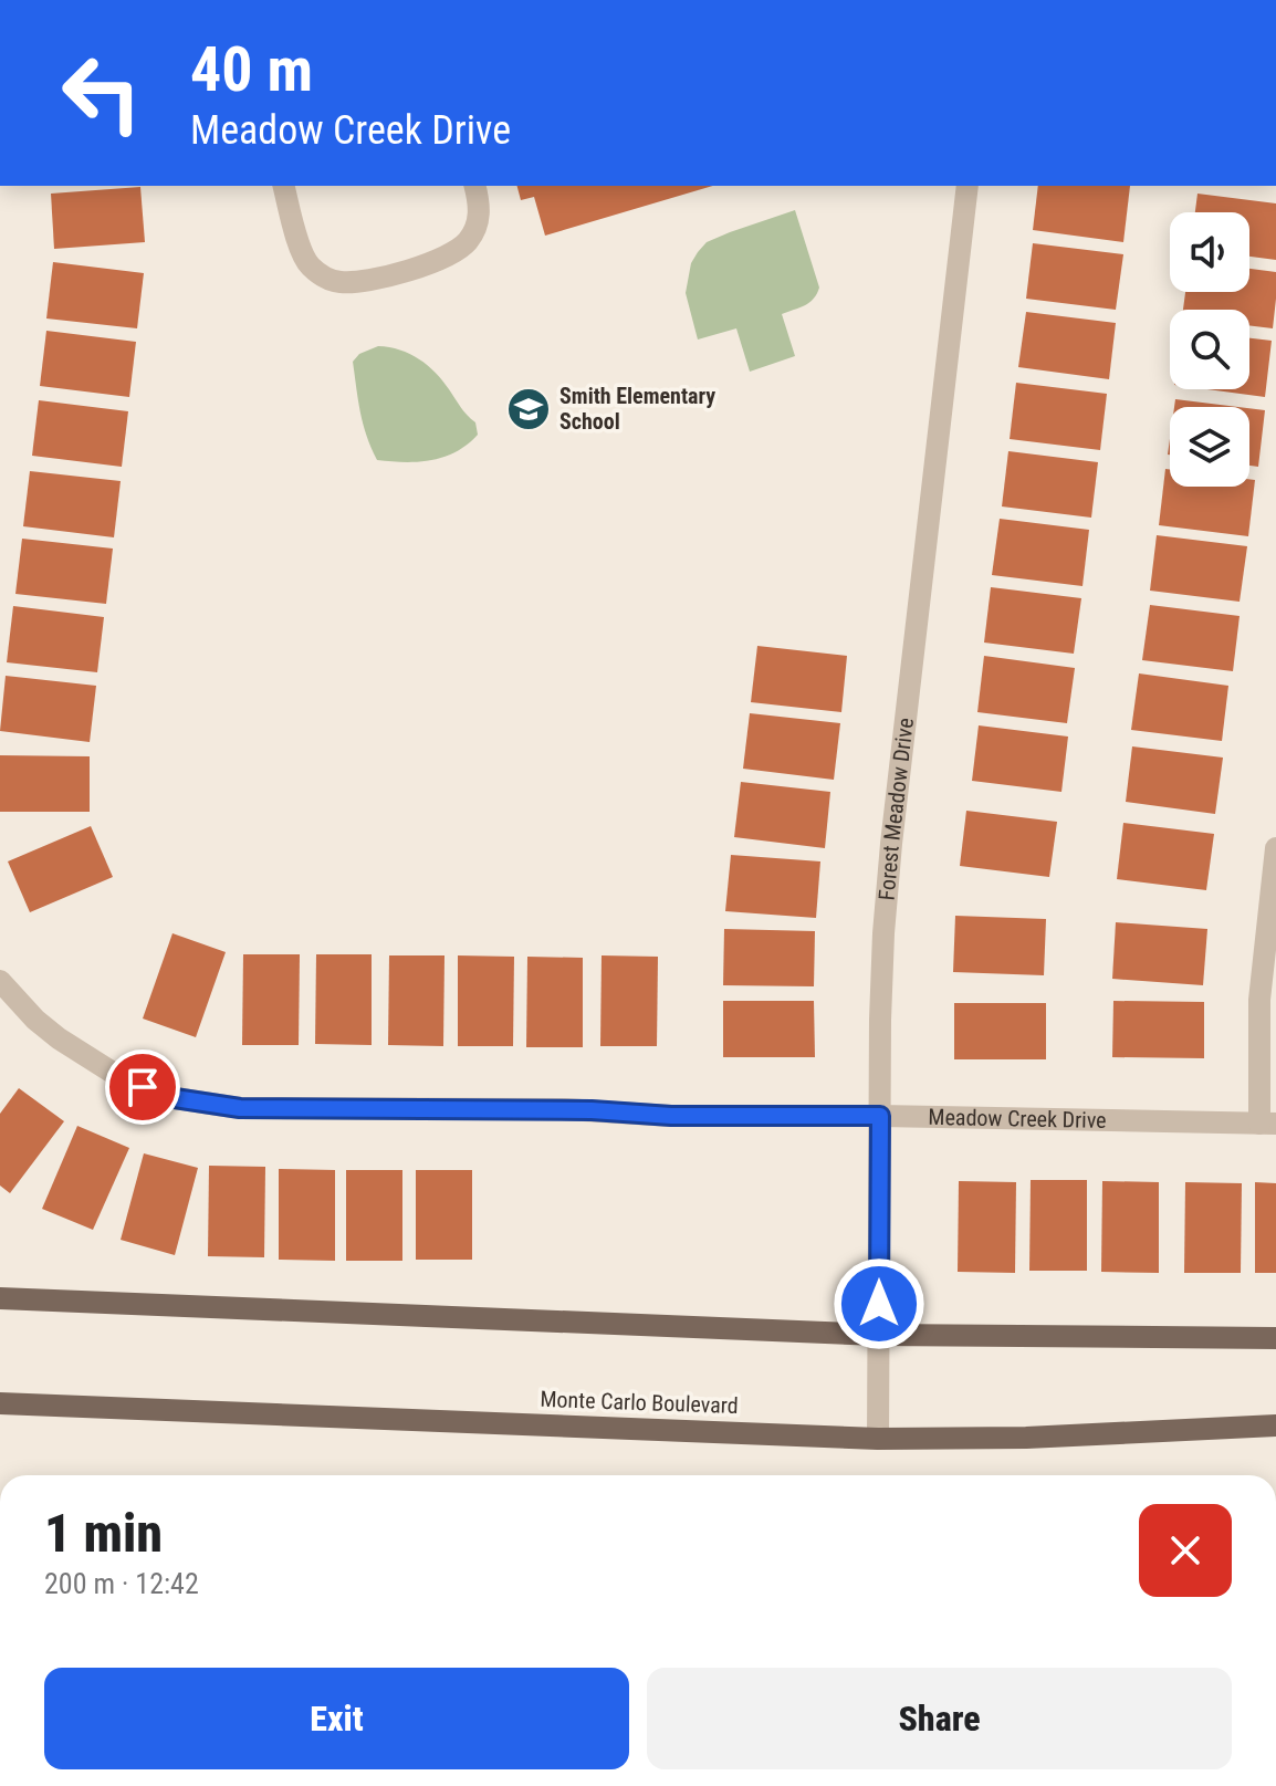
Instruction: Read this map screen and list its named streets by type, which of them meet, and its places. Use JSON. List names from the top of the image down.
{
  "streets": {
    "main road": ["Monte Carlo Boulevard"],
    "street": ["Forest Meadow Drive", "Meadow Creek Drive"]
  },
  "crossings": [
    ["Forest Meadow Drive", "Meadow Creek Drive"],
    ["Forest Meadow Drive", "Monte Carlo Boulevard"]
  ],
  "places": {
    "school or university": ["Smith Elementary School"]
  },
  "page": {
    "turn": ["40 m", "Meadow Creek Drive"],
    "heading": ["1 min", "200 m · 12:42"],
    "buttons": ["Exit", "Share"]
  }
}
